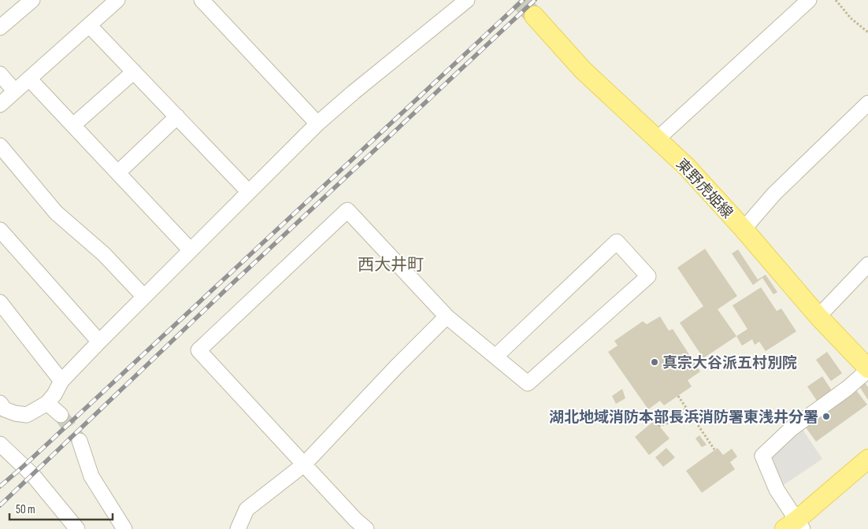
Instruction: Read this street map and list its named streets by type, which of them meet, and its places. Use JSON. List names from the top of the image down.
{
  "streets": {
    "main road": ["東野虎姫線"]
  },
  "districts": ["西大井町"],
  "places": ["真宗大谷派五村別院", "湖北地域消防本部長浜消防署東浅井分署"],
  "scale_bar": "50 m"
}
